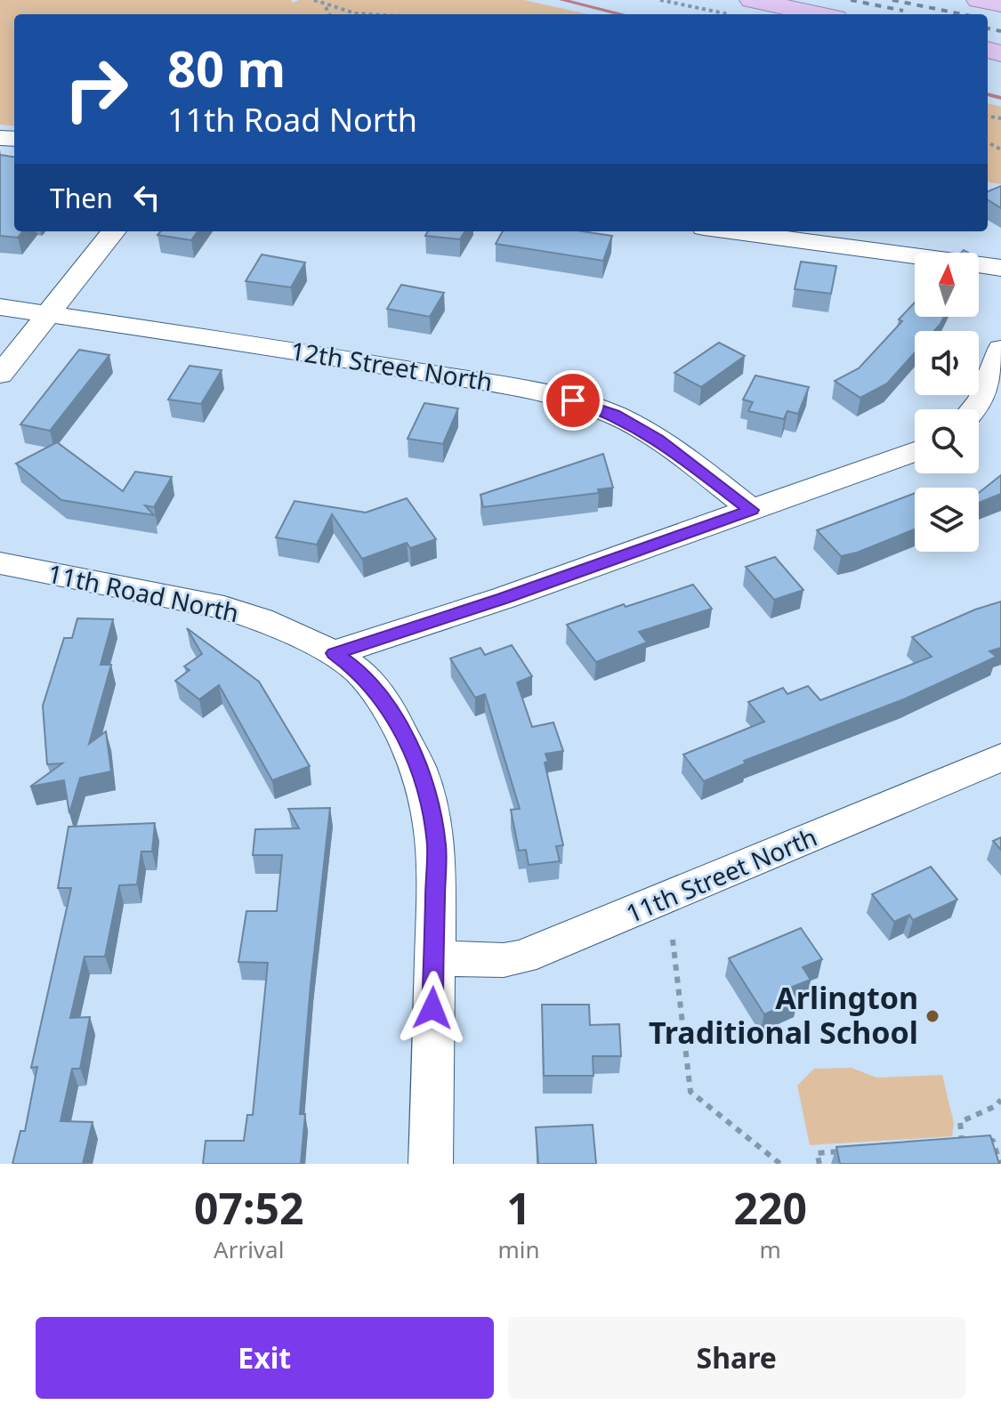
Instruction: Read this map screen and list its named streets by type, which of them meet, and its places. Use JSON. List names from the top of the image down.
{
  "streets": {
    "street": ["12th Street North", "11th Road North", "11th Street North"]
  },
  "crossings": [
    ["11th Road North", "11th Street North"]
  ],
  "places": ["Arlington Traditional School"],
  "north": "top",
  "page": {
    "turn": ["80 m", "11th Road North"],
    "then": "Then",
    "eta": [
      "07:52",
      "Arrival",
      "1",
      "min",
      "220",
      "m"
    ],
    "buttons": ["Exit", "Share"]
  }
}
